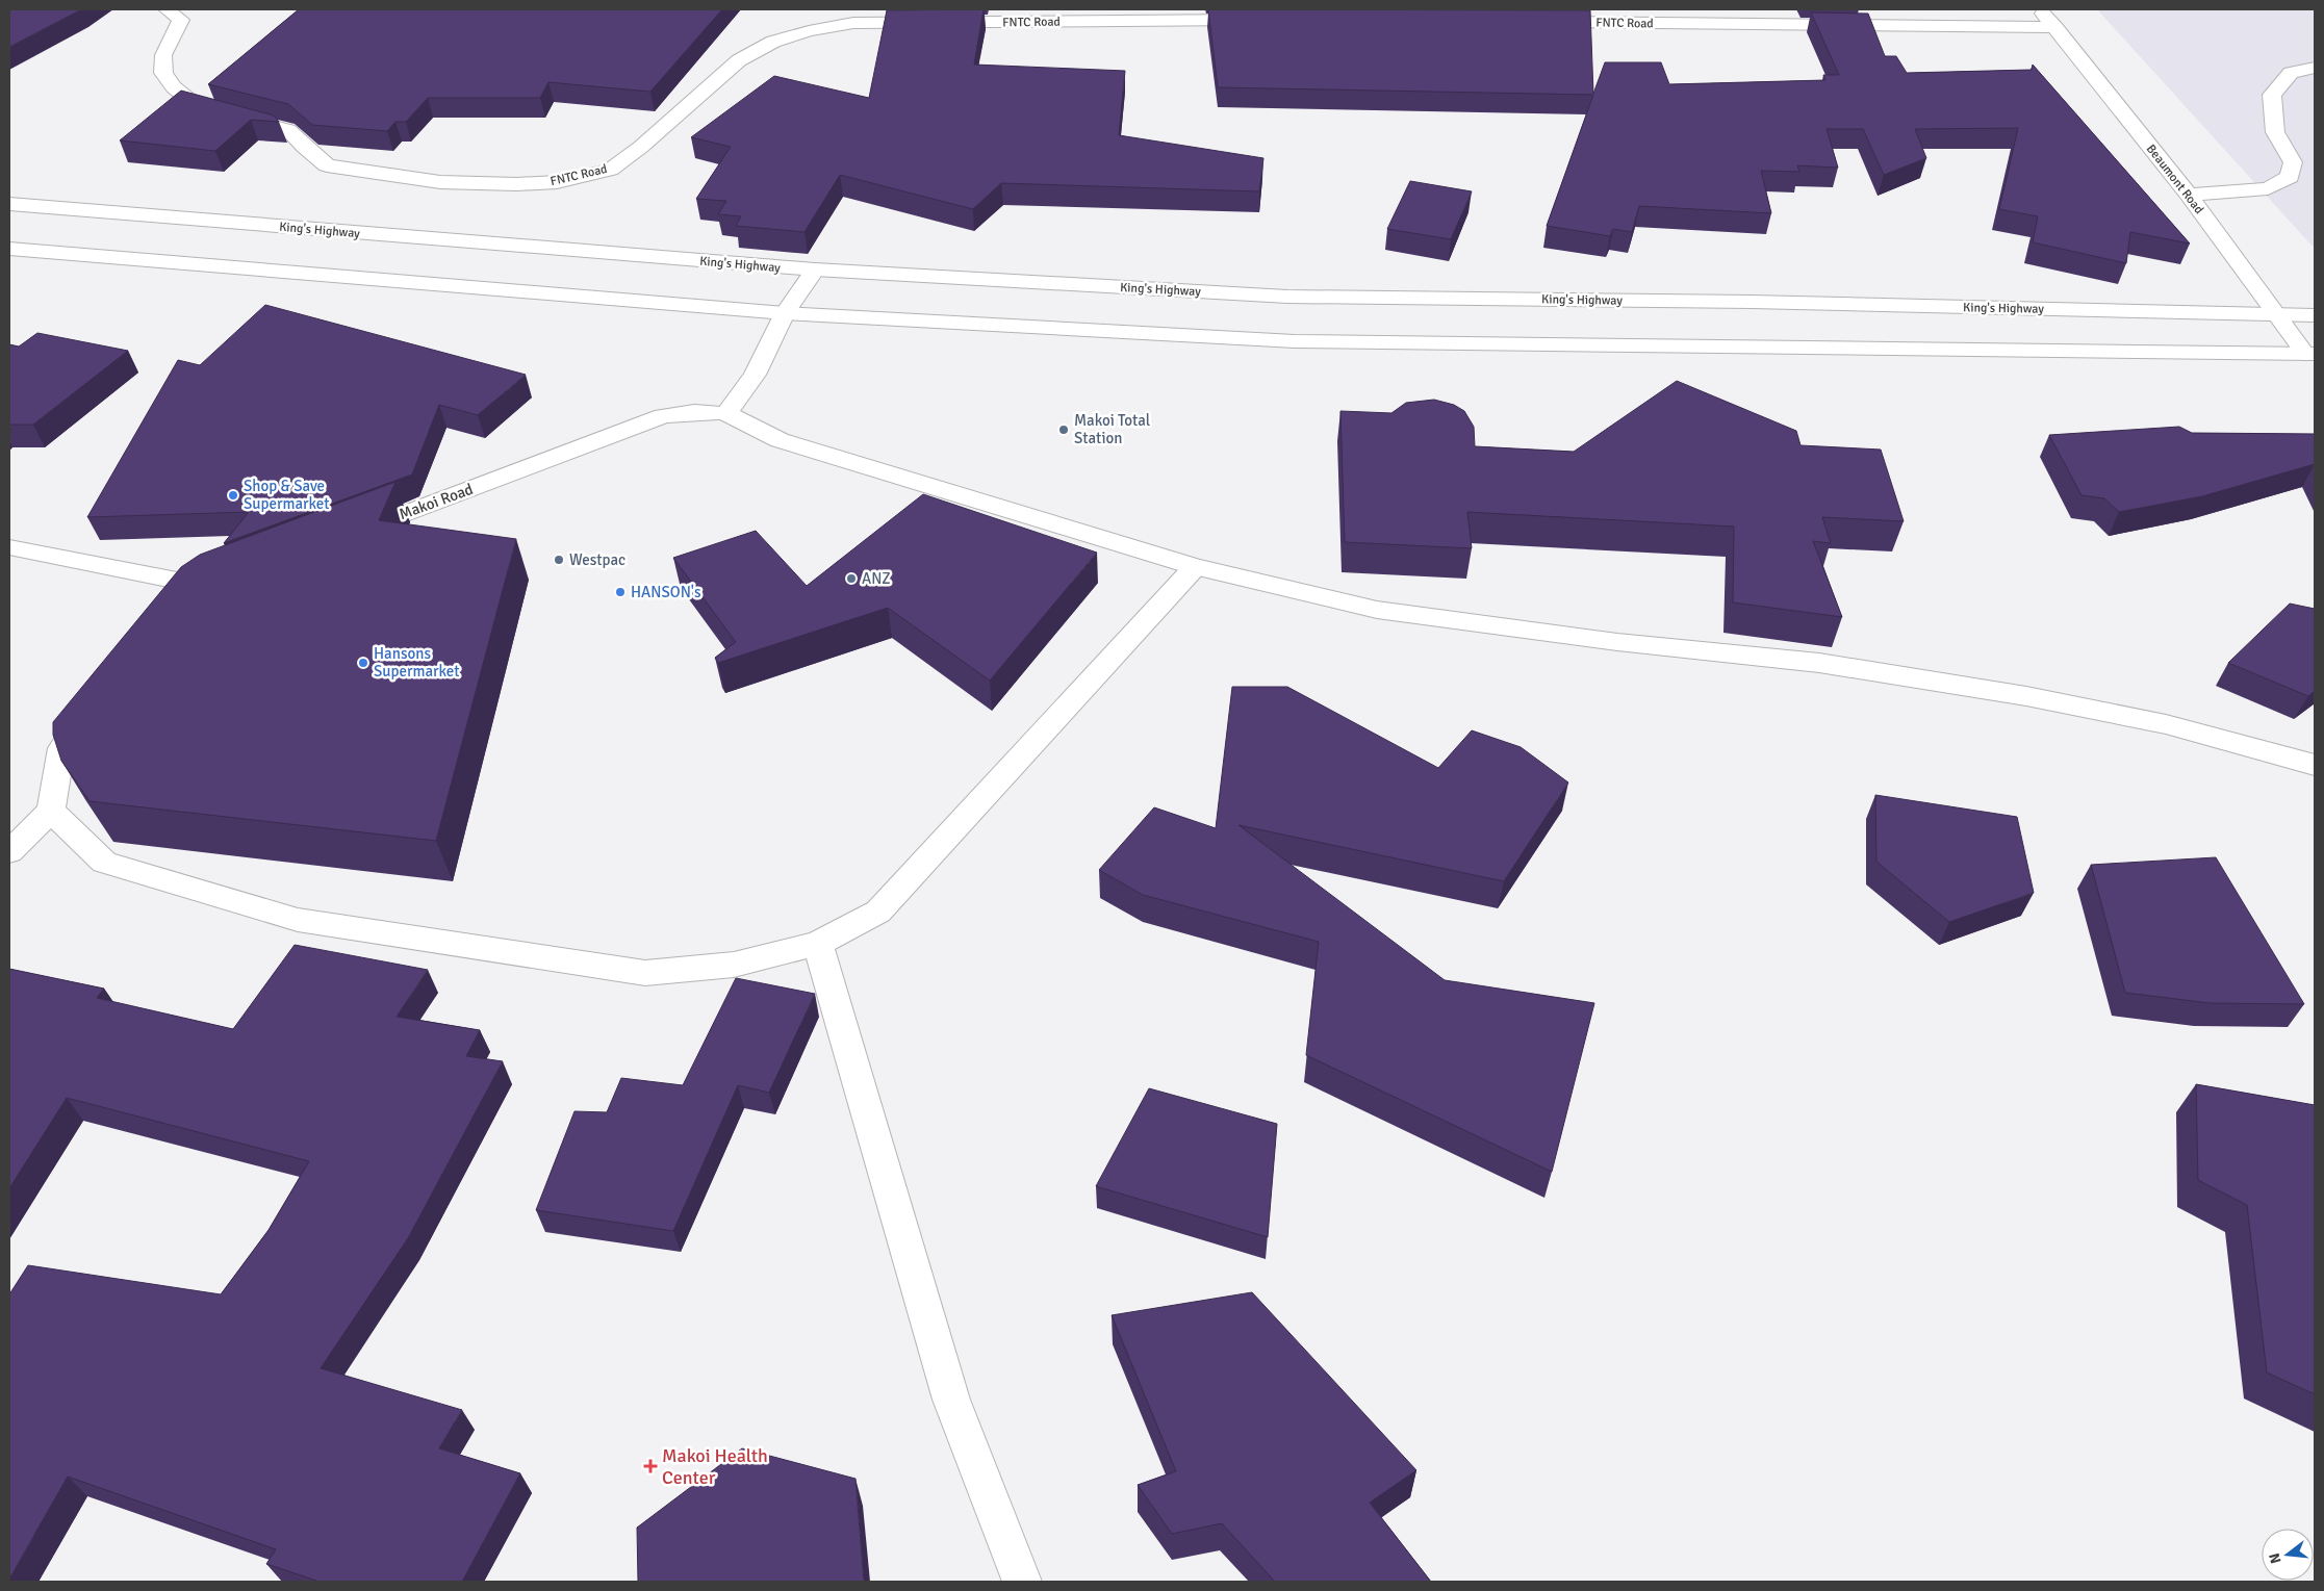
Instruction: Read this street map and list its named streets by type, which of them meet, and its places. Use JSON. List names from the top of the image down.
{
  "streets": {
    "main road": [
      "FNTC Road",
      "Beaumont Road",
      "King's Highway",
      "Makoi Road"
    ]
  },
  "crossings": [
    ["FNTC Road", "Beaumont Road"],
    ["Beaumont Road", "King's Highway"]
  ],
  "places": {
    "other": [
      "Makoi Total Station",
      "Shop & Save Supermarket",
      "Westpac",
      "ANZ",
      "HANSON's",
      "Hansons Supermarket"
    ],
    "health": ["Makoi Health Center"]
  },
  "north": "left"
}
